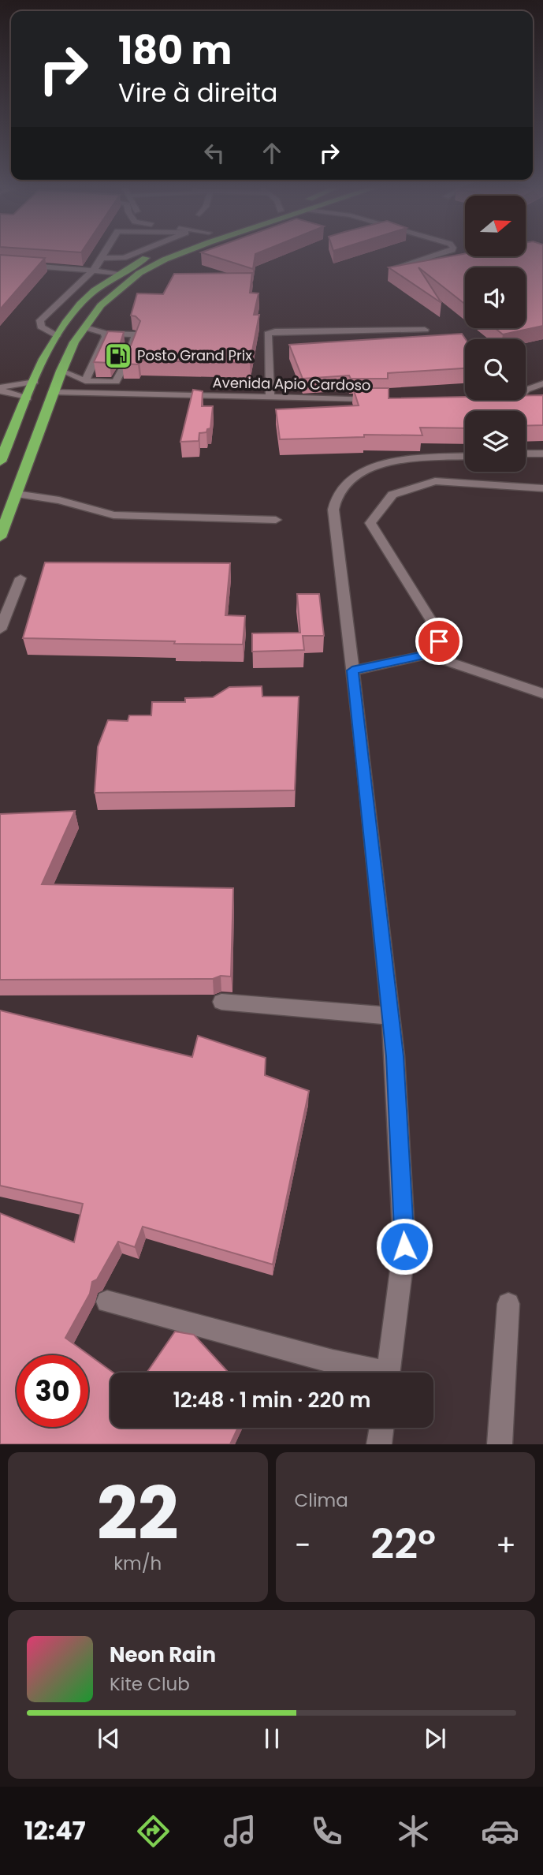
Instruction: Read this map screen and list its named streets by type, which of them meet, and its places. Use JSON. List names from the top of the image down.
{
  "streets": {
    "street": ["Avenida Apio Cardoso"]
  },
  "places": {
    "fuel station": ["Posto Grand Prix"]
  },
  "north": "right",
  "page": {
    "turn": ["180 m", "Vire à direita"],
    "limit": "30",
    "trip": "12:48 · 1 min · 220 m",
    "tile": [
      ["22", "km/h"],
      "Clima"
    ],
    "heat": ["−", "22°", "+"],
    "song": ["Neon Rain", "Kite Club"],
    "tabs": "12:47"
  }
}
